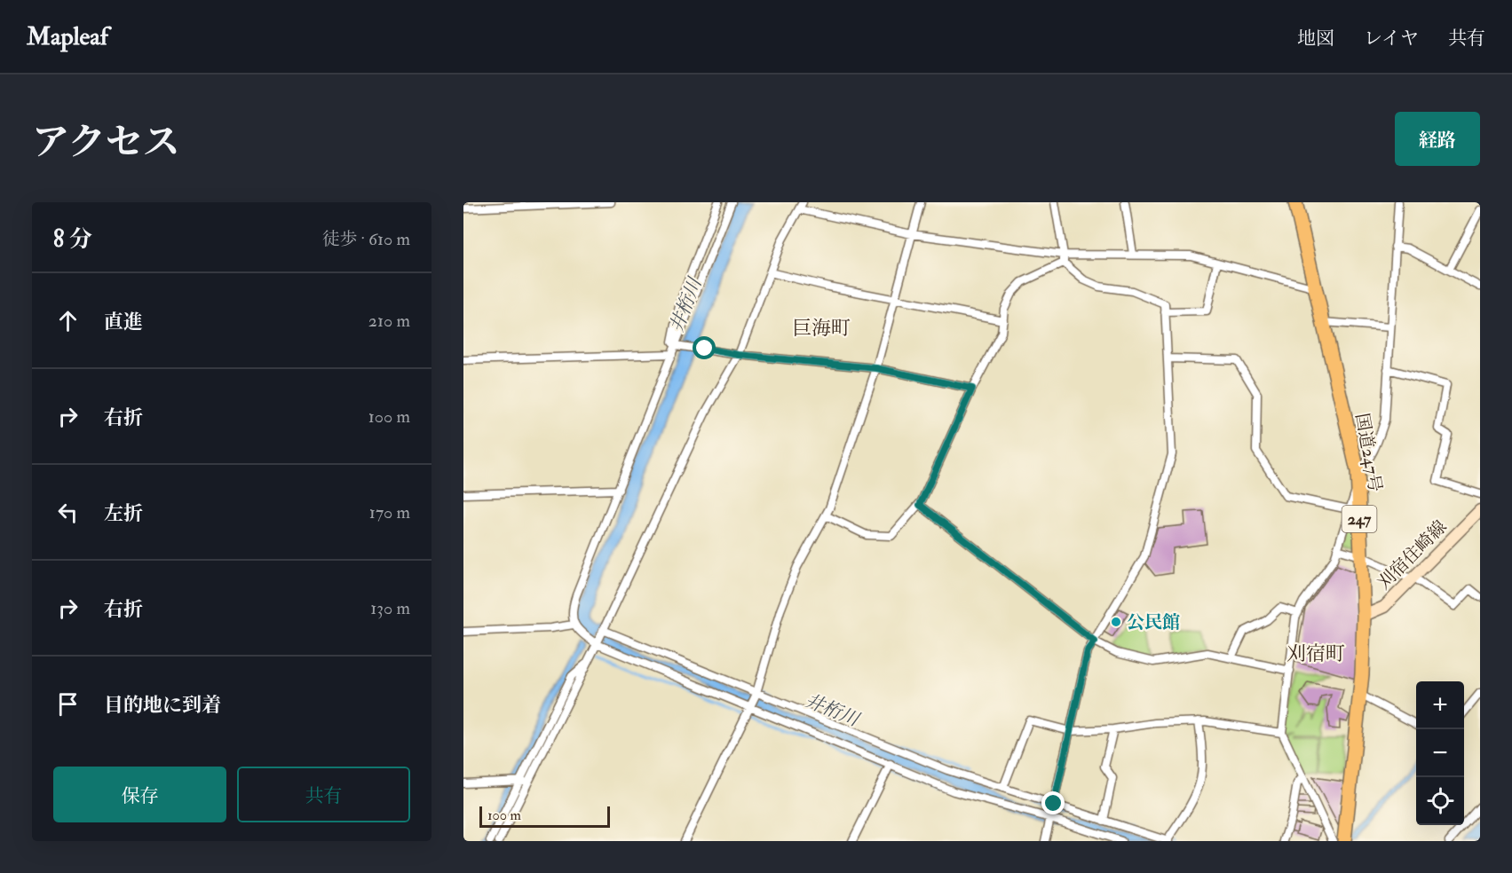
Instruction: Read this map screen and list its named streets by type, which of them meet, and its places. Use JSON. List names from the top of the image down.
{
  "streets": {
    "highway": ["国道247号", "247"],
    "main road": ["刈宿住崎線"]
  },
  "crossings": [
    ["国道247号", "刈宿住崎線"]
  ],
  "districts": ["巨海町", "刈宿町"],
  "water": ["井桁川"],
  "places": ["公民館"],
  "scale_bar": "100 m",
  "page": {
    "header": "Mapleaf",
    "nav": ["地図", "レイヤ", "共有"],
    "title": "アクセス",
    "buttons": [
      "経路",
      ["保存", "共有"]
    ],
    "heading": ["8 分", "徒歩 · 610 m"],
    "list": [
      ["直進", "210 m"],
      ["右折", "100 m"],
      ["左折", "170 m"],
      ["右折", "130 m"],
      "目的地に到着"
    ],
    "map_buttons": ["+", "−"],
    "scale": "100 m"
  }
}
